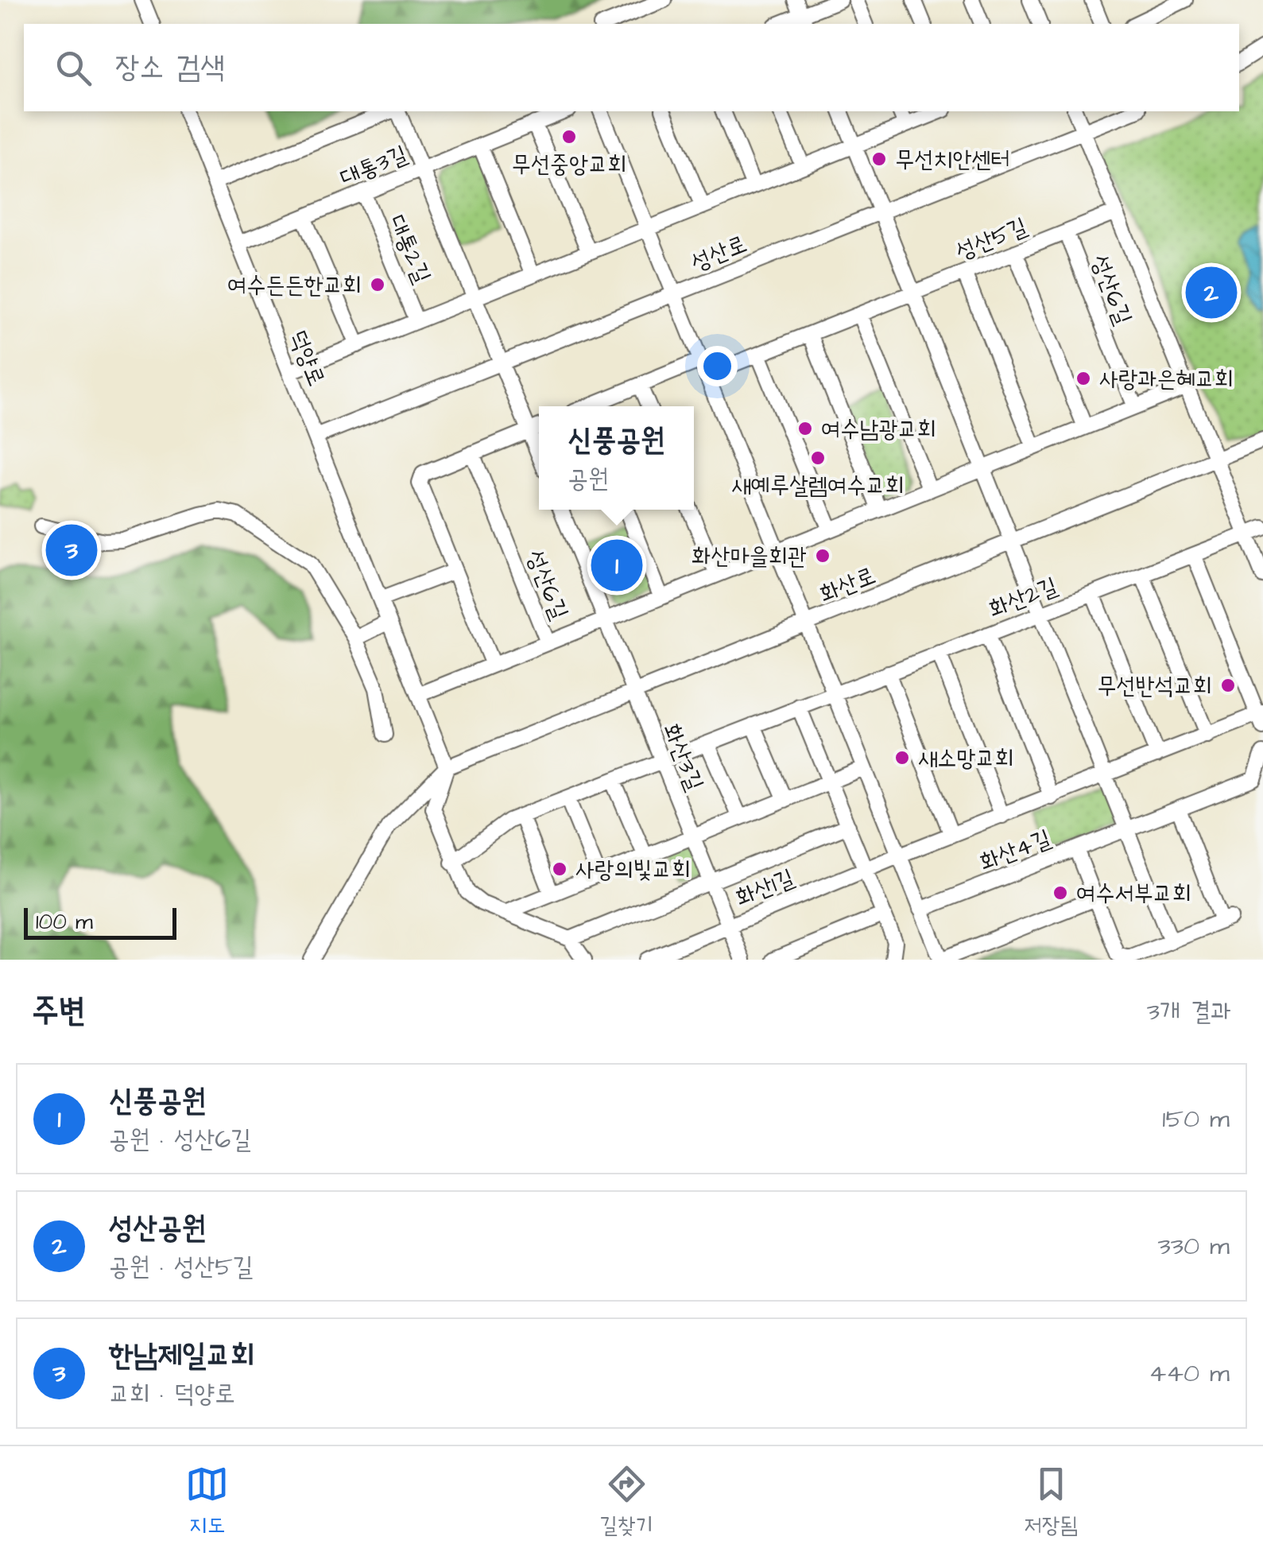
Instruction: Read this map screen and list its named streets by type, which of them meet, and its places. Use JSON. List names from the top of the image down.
{
  "streets": {
    "street": [
      "대통3길",
      "성산5길",
      "대통2길",
      "성산로",
      "성산6길",
      "덕양로",
      "화산로",
      "화산2길",
      "화산3길",
      "화산4길",
      "화산1길"
    ]
  },
  "crossings": [
    ["대통3길", "대통2길"],
    ["대통3길", "덕양로"],
    ["성산5길", "성산6길"],
    ["대통2길", "덕양로"],
    ["성산로", "덕양로"],
    ["성산6길", "덕양로"],
    ["성산6길", "화산3길"],
    ["덕양로", "화산로"],
    ["화산로", "화산3길"],
    ["화산2길", "화산3길"],
    ["화산2길", "화산1길"],
    ["화산3길", "화산1길"]
  ],
  "places": [
    "무선중앙교회",
    "무선치안센터",
    "여수든든한교회",
    "사랑과은혜교회",
    "여수남광교회",
    "새예루살렘여수교회",
    "화산마을회관",
    "무선반석교회",
    "새소망교회",
    "사랑의빛교회",
    "여수서부교회"
  ],
  "scale_bar": "100 m",
  "page": {
    "search": "장소 검색",
    "pins": ["2", "3", "1"],
    "popup": ["신풍공원", "공원"],
    "scale": "100 m",
    "heading": ["주변", "3개 결과"],
    "list": [
      {
        "mark": "1",
        "name": "신풍공원",
        "note": "공원 · 성산6길",
        "value": "150 m"
      },
      {
        "mark": "2",
        "name": "성산공원",
        "note": "공원 · 성산5길",
        "value": "330 m"
      },
      {
        "mark": "3",
        "name": "한남제일교회",
        "note": "교회 · 덕양로",
        "value": "440 m"
      }
    ],
    "nav": ["지도", "길찾기", "저장됨"]
  }
}
